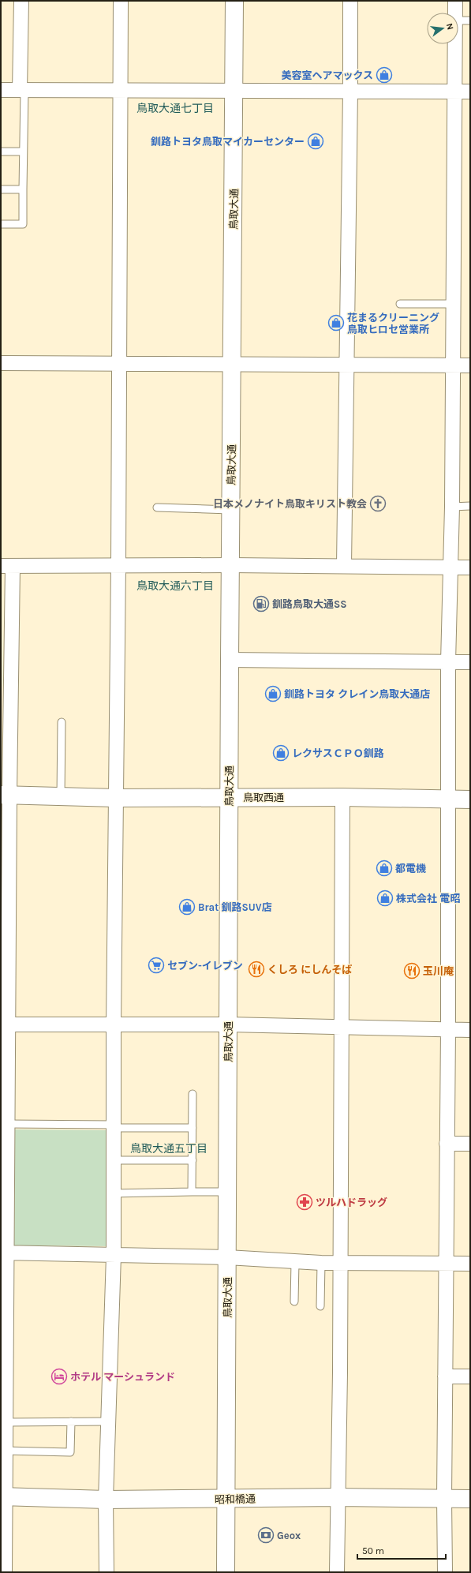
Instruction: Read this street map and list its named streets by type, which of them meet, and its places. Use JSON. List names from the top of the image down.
{
  "streets": {
    "main road": ["鳥取大通", "鳥取西通", "昭和橋通"]
  },
  "crossings": [
    ["鳥取大通", "鳥取西通"],
    ["鳥取大通", "昭和橋通"]
  ],
  "districts": ["鳥取大通七丁目", "鳥取大通六丁目", "鳥取大通五丁目"],
  "places": {
    "shop": [
      "美容室ヘアマックス",
      "釧路トヨタ鳥取マイカーセンター",
      "花まるクリーニング 鳥取ヒロセ営業所",
      "釧路トヨタ クレイン鳥取大通店",
      "レクサスＣＰＯ釧路",
      "都電機",
      "株式会社 電昭",
      "Brat 釧路SUV店"
    ],
    "church": ["日本メノナイト鳥取キリスト教会"],
    "fuel station": ["釧路鳥取大通SS"],
    "supermarket": ["セブン-イレブン"],
    "restaurant": ["くしろ にしんそば", "玉川庵"],
    "pharmacy": ["ツルハドラッグ"],
    "hotel": ["ホテル マーシュランド"],
    "bank": ["Geox"]
  },
  "scale_bar": "50 m",
  "north": "right"
}
